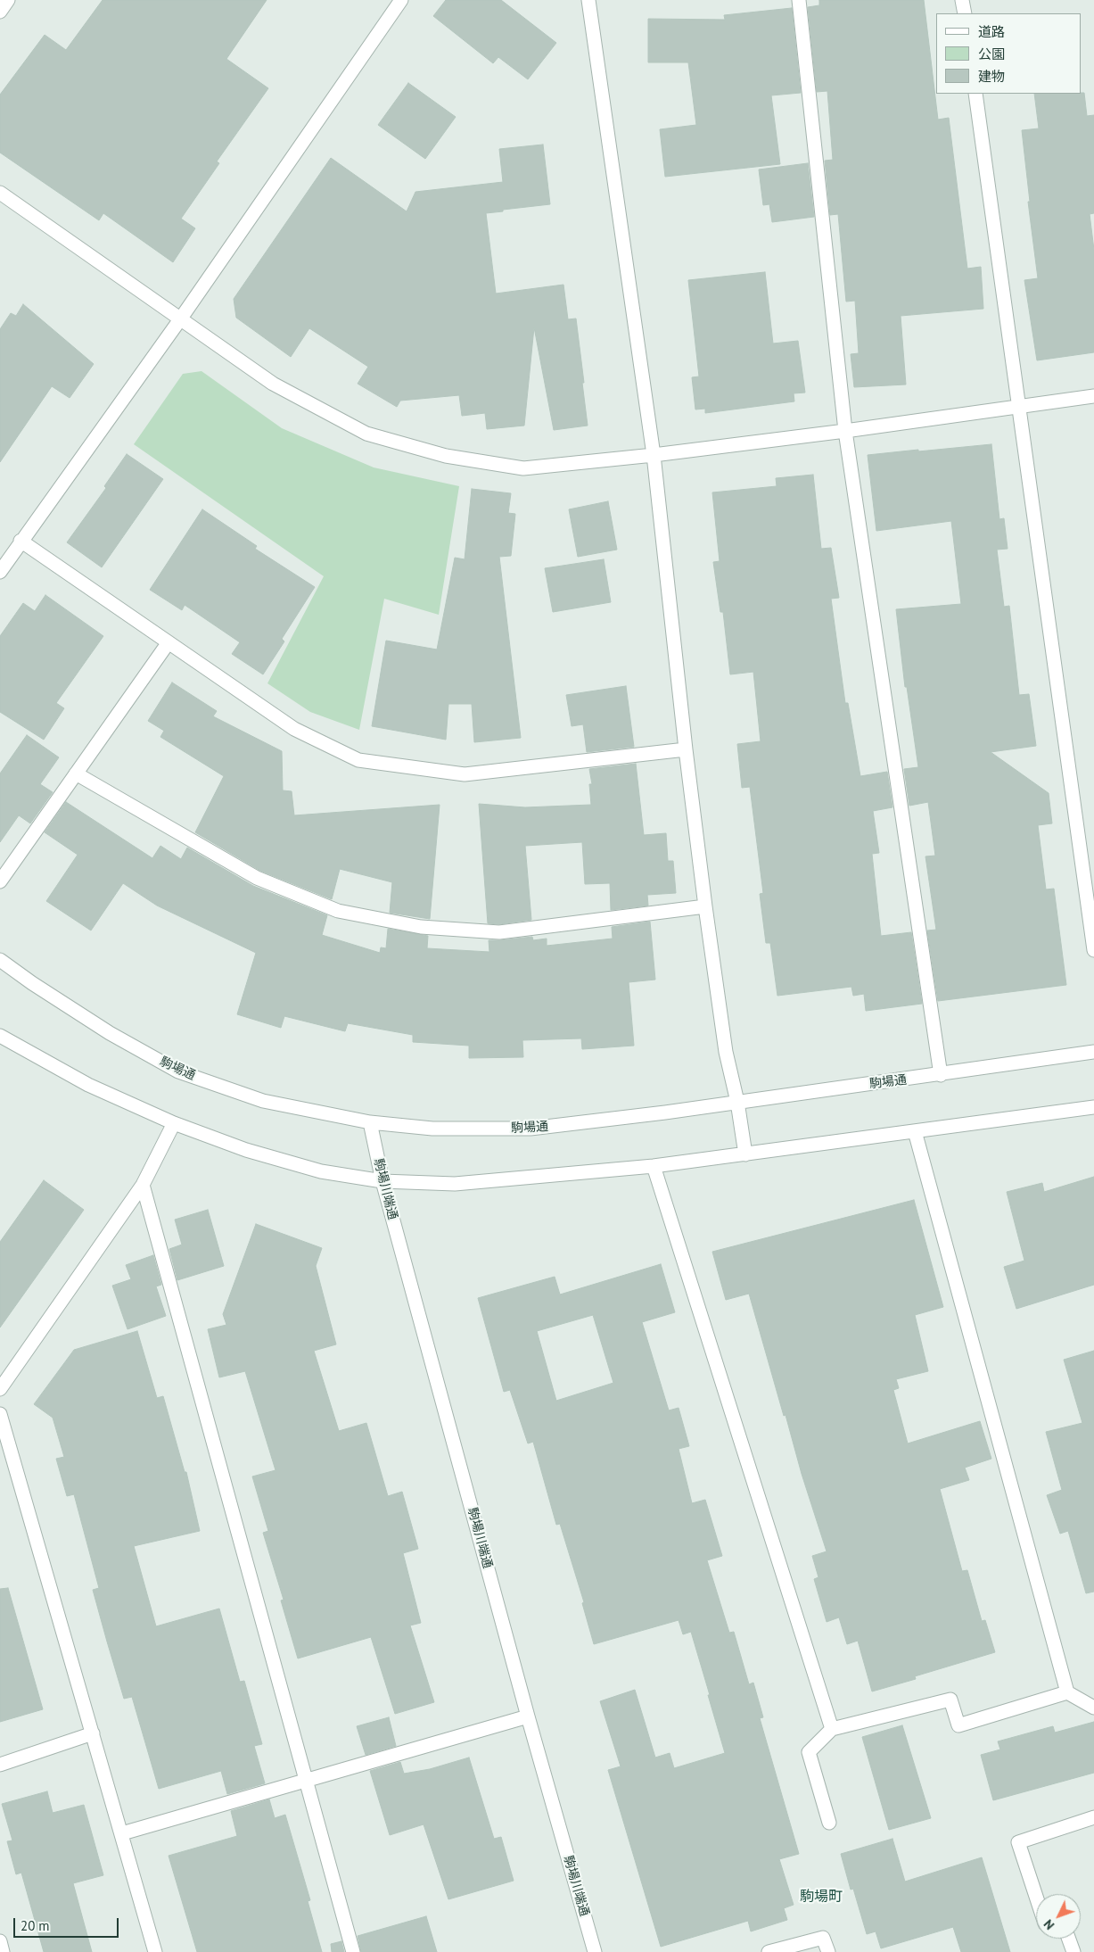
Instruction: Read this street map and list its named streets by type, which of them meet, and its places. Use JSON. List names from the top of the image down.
{
  "streets": {
    "street": ["駒場通", "駒場川端通"]
  },
  "crossings": [
    ["駒場通", "駒場川端通"]
  ],
  "districts": ["駒場町"],
  "legend": ["道路", "公園", "建物"],
  "scale_bar": "20 m",
  "north": "bottom left"
}
